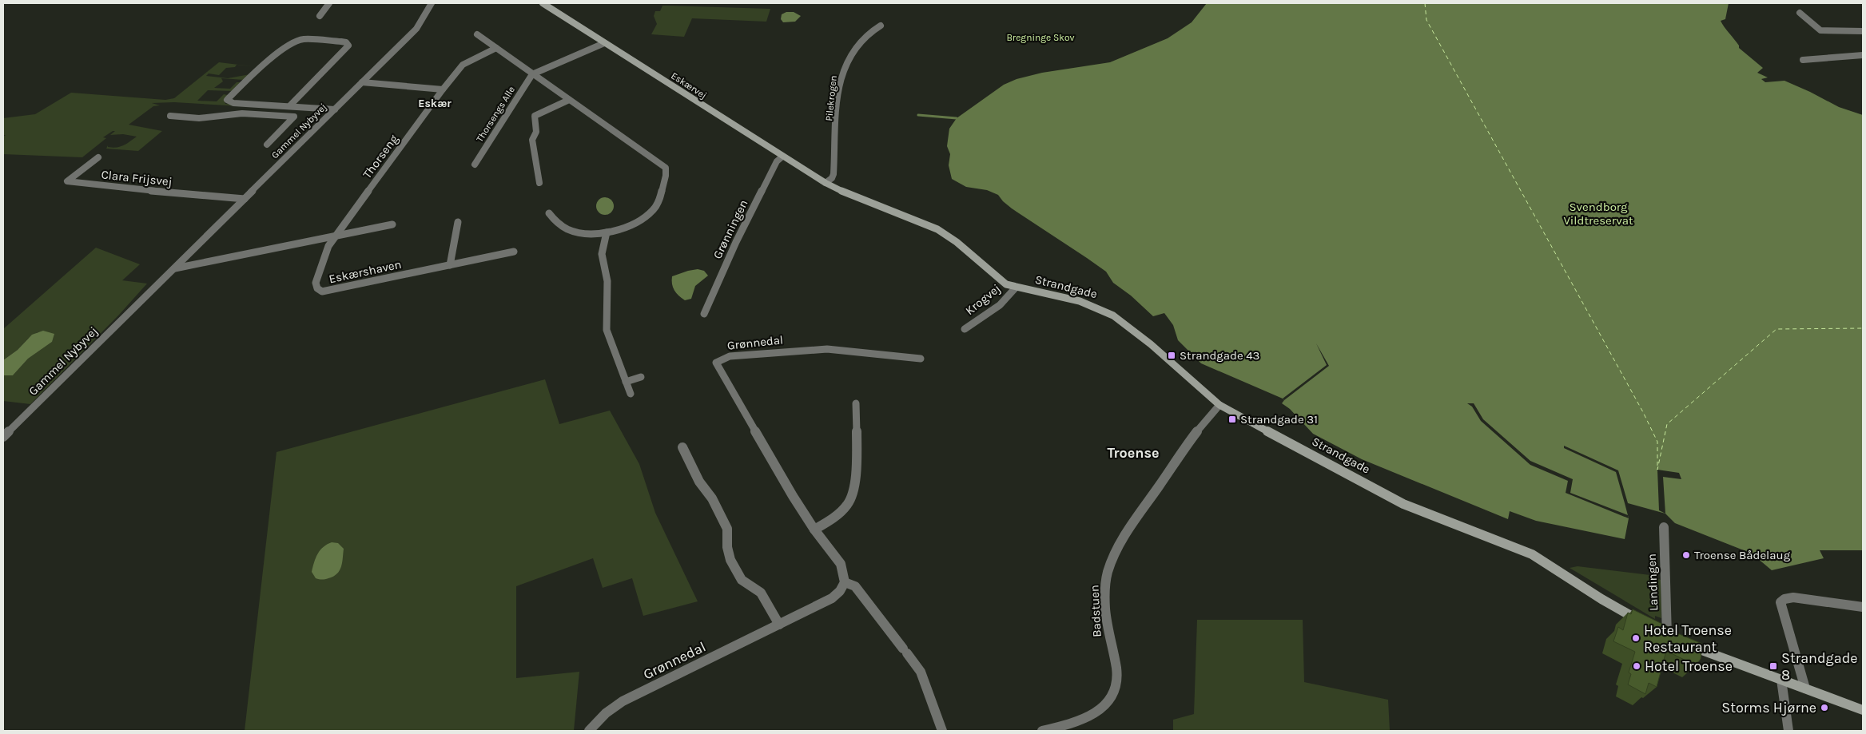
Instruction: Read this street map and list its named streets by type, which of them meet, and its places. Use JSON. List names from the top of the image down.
{
  "streets": {
    "street": [
      "Eskærvej",
      "Pilekrogen",
      "Thorsengs Alle",
      "Gammel Nybyvej",
      "Thorseng",
      "Clara Frijsvej",
      "Grønningen",
      "Eskærshaven",
      "Strandgade",
      "Krogvej",
      "Grønnedal",
      "Landingen",
      "Badstuen"
    ]
  },
  "crossings": [
    ["Eskærvej", "Pilekrogen"],
    ["Eskærvej", "Grønningen"],
    ["Eskærvej", "Strandgade"],
    ["Pilekrogen", "Strandgade"],
    ["Gammel Nybyvej", "Clara Frijsvej"],
    ["Thorseng", "Eskærshaven"],
    ["Strandgade", "Krogvej"],
    ["Strandgade", "Badstuen"]
  ],
  "districts": ["Eskær", "Troense"],
  "parks": ["Bregninge Skov", "Svendborg Vildtreservat"],
  "places": {
    "transit": ["Strandgade 43", "Strandgade 31", "Strandgade 8"],
    "other": [
      "Troense Bådelaug",
      "Hotel Troense Restaurant",
      "Hotel Troense",
      "Storms Hjørne"
    ]
  }
}
